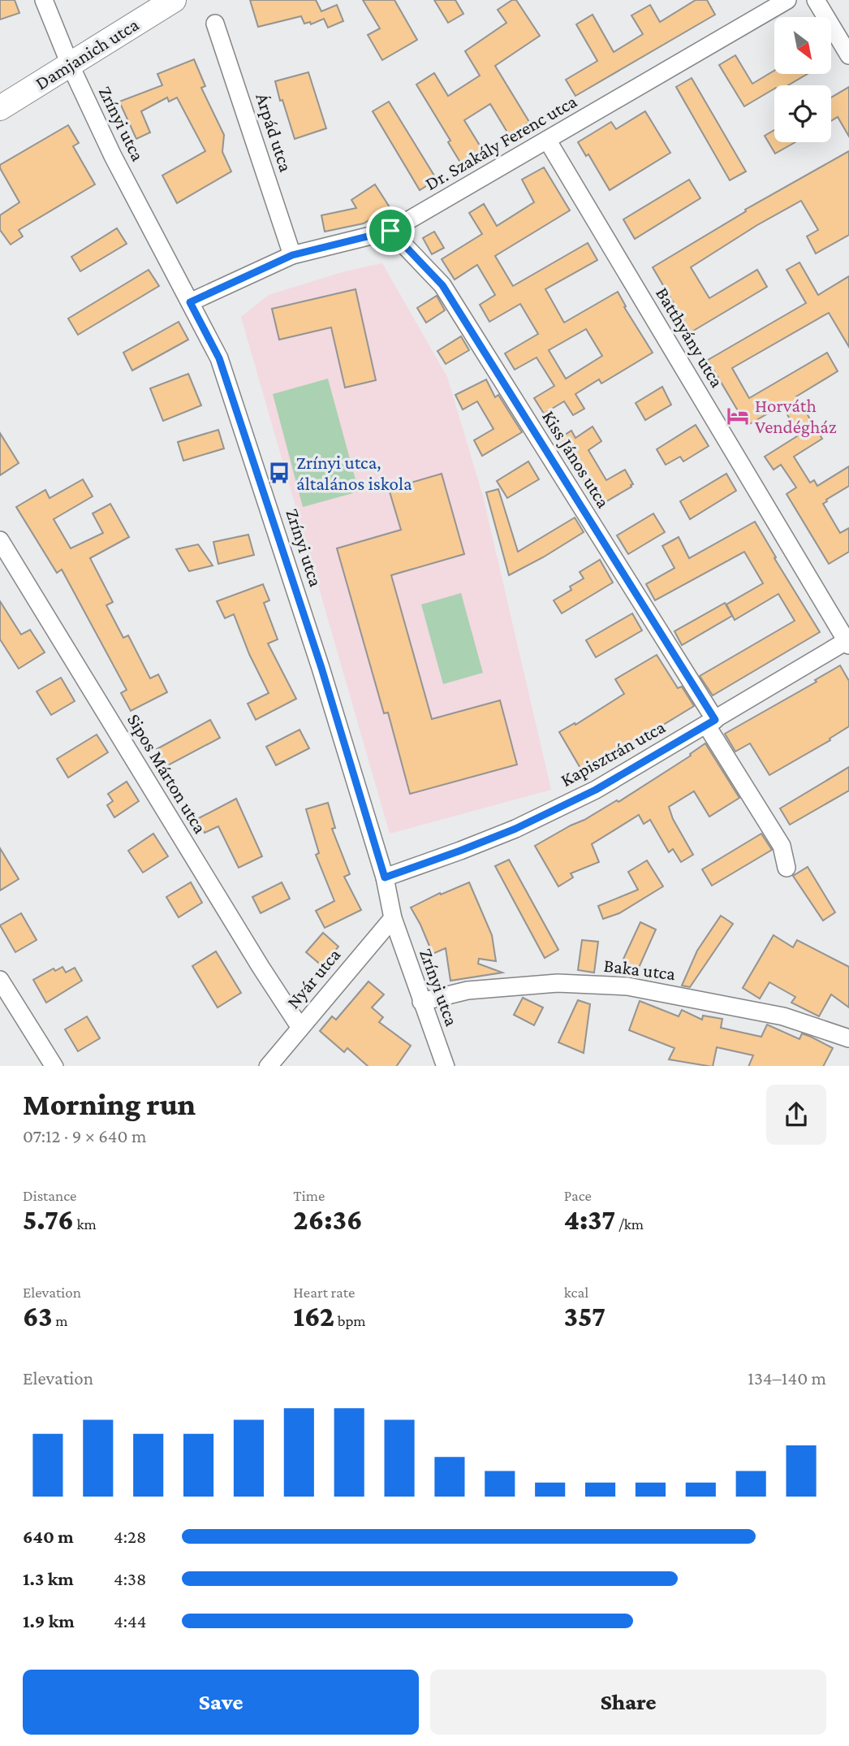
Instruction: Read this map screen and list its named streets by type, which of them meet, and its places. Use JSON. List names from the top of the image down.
{
  "streets": {
    "street": [
      "Damjanich utca",
      "Zrínyi utca",
      "Árpád utca",
      "Dr. Szakály Ferenc utca",
      "Batthyány utca",
      "Kiss János utca",
      "Kapisztrán utca",
      "Sipos Márton utca",
      "Baka utca",
      "Nyár utca"
    ]
  },
  "crossings": [
    ["Damjanich utca", "Zrínyi utca"],
    ["Zrínyi utca", "Dr. Szakály Ferenc utca"],
    ["Zrínyi utca", "Kapisztrán utca"],
    ["Zrínyi utca", "Baka utca"],
    ["Zrínyi utca", "Nyár utca"],
    ["Árpád utca", "Dr. Szakály Ferenc utca"],
    ["Dr. Szakály Ferenc utca", "Batthyány utca"],
    ["Dr. Szakály Ferenc utca", "Kiss János utca"],
    ["Batthyány utca", "Kapisztrán utca"],
    ["Kiss János utca", "Kapisztrán utca"],
    ["Sipos Márton utca", "Nyár utca"]
  ],
  "places": {
    "hotel": ["Horváth Vendégház"],
    "bus stop": ["Zrínyi utca, általános iskola"]
  },
  "north": "bottom right",
  "page": {
    "heading": ["Morning run", "07:12 · 9 × 640 m"],
    "stats": [
      ["Distance", "5.76 km"],
      ["Time", "26:36"],
      ["Pace", "4:37 /km"],
      ["Elevation", "63 m"],
      ["Heart rate", "162 bpm"],
      ["kcal", "357"]
    ],
    "chart": ["Elevation", "134–140 m"],
    "list": [
      {
        "name": "640 m",
        "note": "4:28"
      },
      {
        "name": "1.3 km",
        "note": "4:38"
      },
      {
        "name": "1.9 km",
        "note": "4:44"
      }
    ],
    "buttons": ["Save", "Share"]
  }
}
